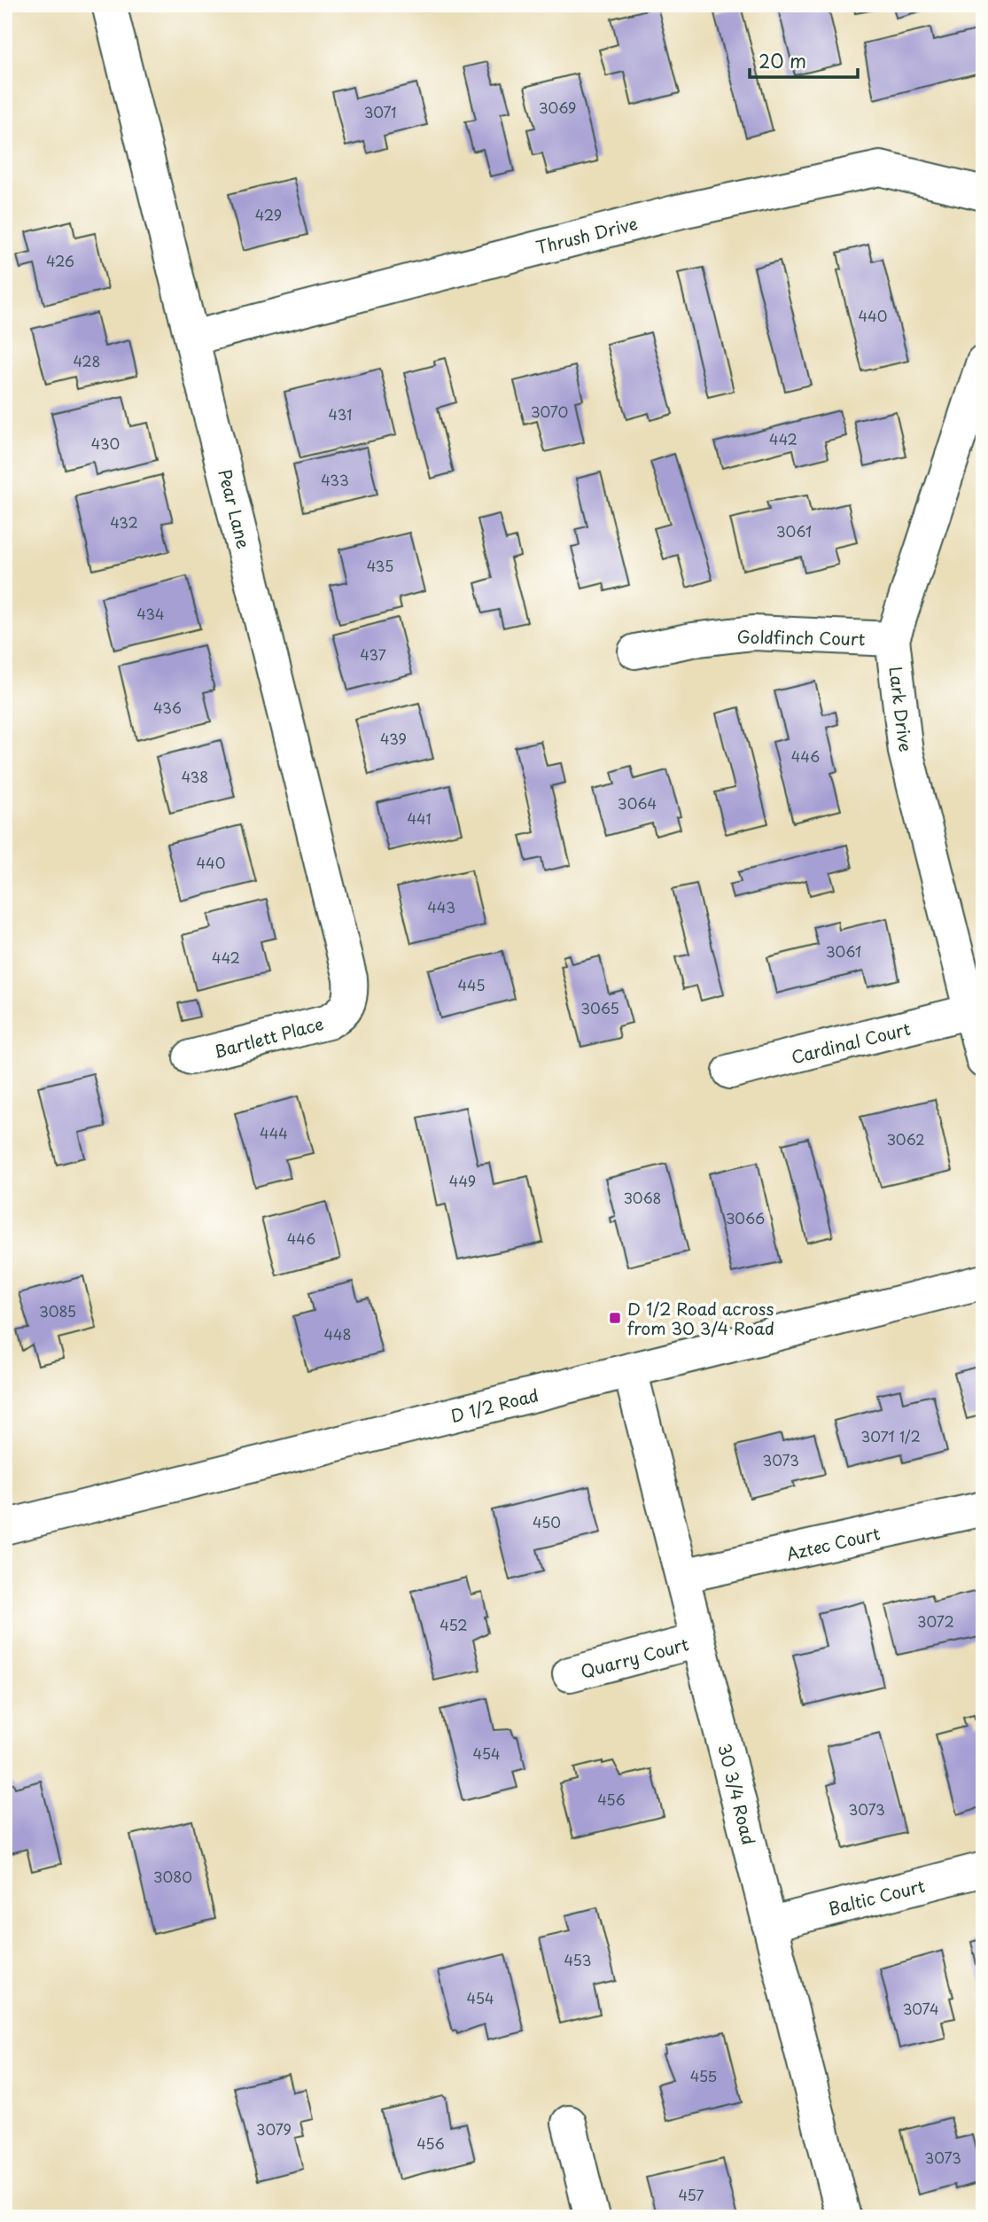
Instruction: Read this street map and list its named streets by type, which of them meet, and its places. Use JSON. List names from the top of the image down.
{
  "streets": {
    "street": [
      "Thrush Drive",
      "Pear Lane",
      "Goldfinch Court",
      "Lark Drive",
      "Bartlett Place",
      "Cardinal Court",
      "D 1/2 Road",
      "Aztec Court",
      "Quarry Court",
      "30 3/4 Road",
      "Baltic Court"
    ]
  },
  "crossings": [
    ["Thrush Drive", "Pear Lane"],
    ["Pear Lane", "Bartlett Place"],
    ["Goldfinch Court", "Lark Drive"],
    ["Lark Drive", "Cardinal Court"],
    ["D 1/2 Road", "30 3/4 Road"],
    ["Aztec Court", "30 3/4 Road"],
    ["Quarry Court", "30 3/4 Road"],
    ["30 3/4 Road", "Baltic Court"]
  ],
  "places": {
    "transit": ["D 1/2 Road across from 30 3/4 Road"]
  },
  "house_numbers": [
    "3069",
    "3071",
    "429",
    "426",
    "440",
    "428",
    "3070",
    "431",
    "442",
    "430",
    "433",
    "432",
    "3061",
    "435",
    "434",
    "437",
    "436",
    "439",
    "446",
    "438",
    "3064",
    "441",
    "440",
    "443",
    "3061",
    "442",
    "445",
    "3065",
    "444",
    "3062",
    "449",
    "3068",
    "3066",
    "446",
    "3085",
    "448",
    "3071 1/2",
    "3073",
    "450",
    "3072",
    "452",
    "454",
    "456",
    "3073",
    "3080",
    "453",
    "454",
    "3074",
    "455",
    "3079",
    "456",
    "3073",
    "457"
  ],
  "scale_bar": "20 m"
}
